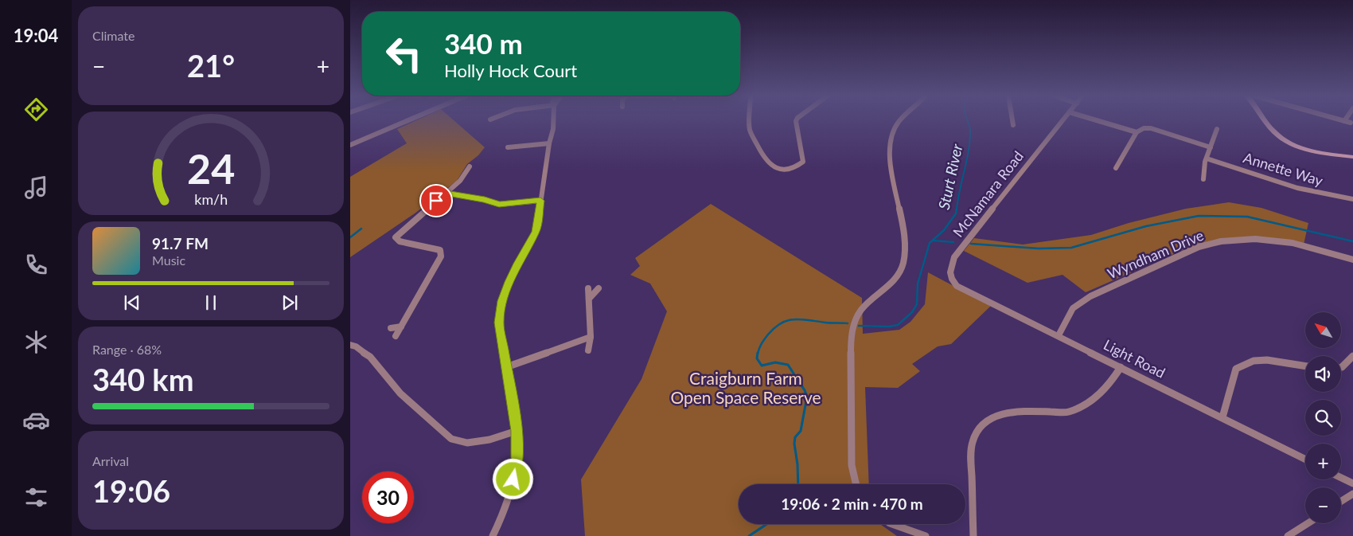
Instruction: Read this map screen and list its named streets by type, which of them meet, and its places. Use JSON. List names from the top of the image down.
{
  "streets": {
    "street": [
      "Annette Way",
      "McNamara Road",
      "Wyndham Drive",
      "Light Road"
    ]
  },
  "crossings": [
    ["McNamara Road", "Light Road"],
    ["Wyndham Drive", "Light Road"]
  ],
  "water": ["Sturt River"],
  "parks": ["Craigburn Farm Open Space Reserve"],
  "north": "top left",
  "page": {
    "tabs": "19:04",
    "tile": [
      "Climate",
      ["Range · 68%", "340 km"],
      ["Arrival", "19:06"]
    ],
    "turn": ["340 m", "Holly Hock Court"],
    "heat": ["−", "21°", "+"],
    "song": ["91.7 FM", "Music"],
    "map_buttons": ["+", "−"],
    "limit": "30",
    "trip": "19:06 · 2 min · 470 m",
    "gauge": ["24", "km/h"]
  }
}
